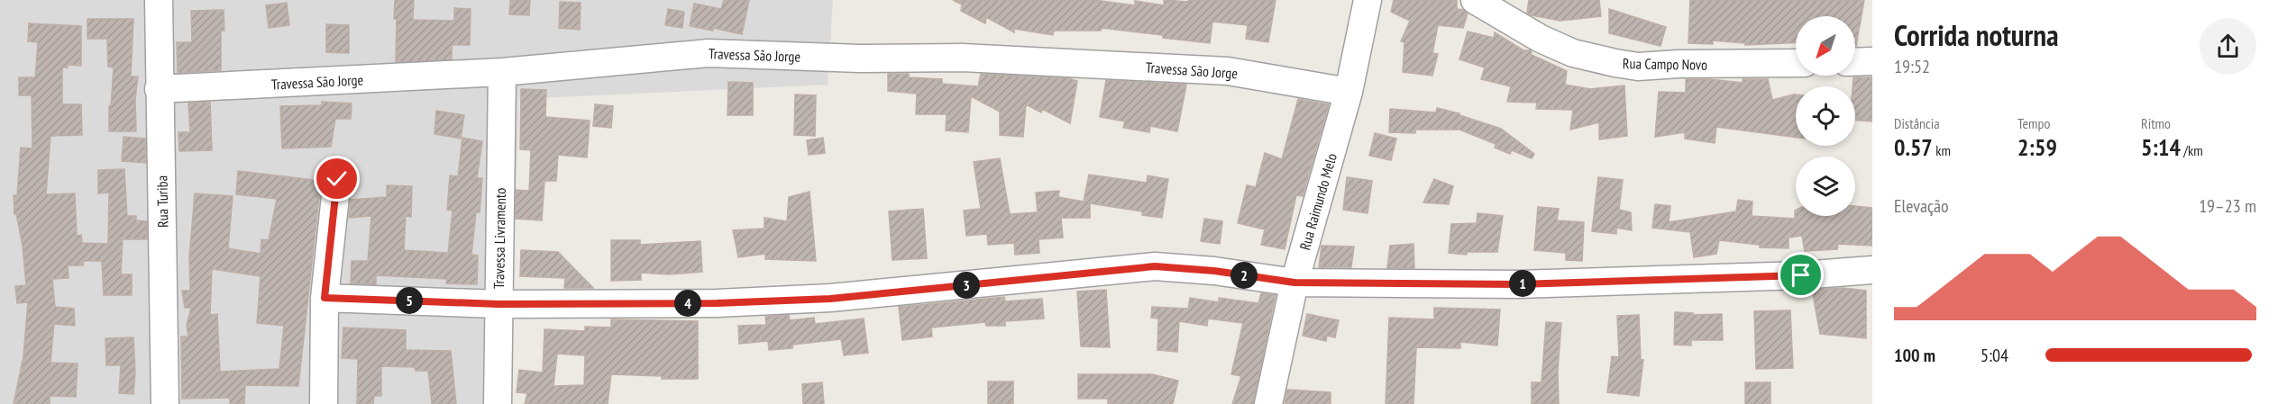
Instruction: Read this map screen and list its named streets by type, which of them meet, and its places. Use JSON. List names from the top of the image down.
{
  "streets": {
    "street": [
      "Travessa São Jorge",
      "Rua Campo Novo",
      "Rua Turiba",
      "Rua Raimundo Melo",
      "Travessa Livramento"
    ]
  },
  "crossings": [
    ["Travessa São Jorge", "Rua Turiba"],
    ["Travessa São Jorge", "Rua Raimundo Melo"],
    ["Travessa São Jorge", "Travessa Livramento"]
  ],
  "north": "bottom left",
  "page": {
    "heading": ["Corrida noturna", "19:52"],
    "stats": [
      ["Distância", "0.57 km"],
      ["Tempo", "2:59"],
      ["Ritmo", "5:14 /km"]
    ],
    "chart": ["Elevação", "19–23 m"],
    "pins": [
      "2",
      "1",
      "3",
      "5",
      "4"
    ],
    "list": [
      {
        "name": "100 m",
        "note": "5:04"
      }
    ]
  }
}
